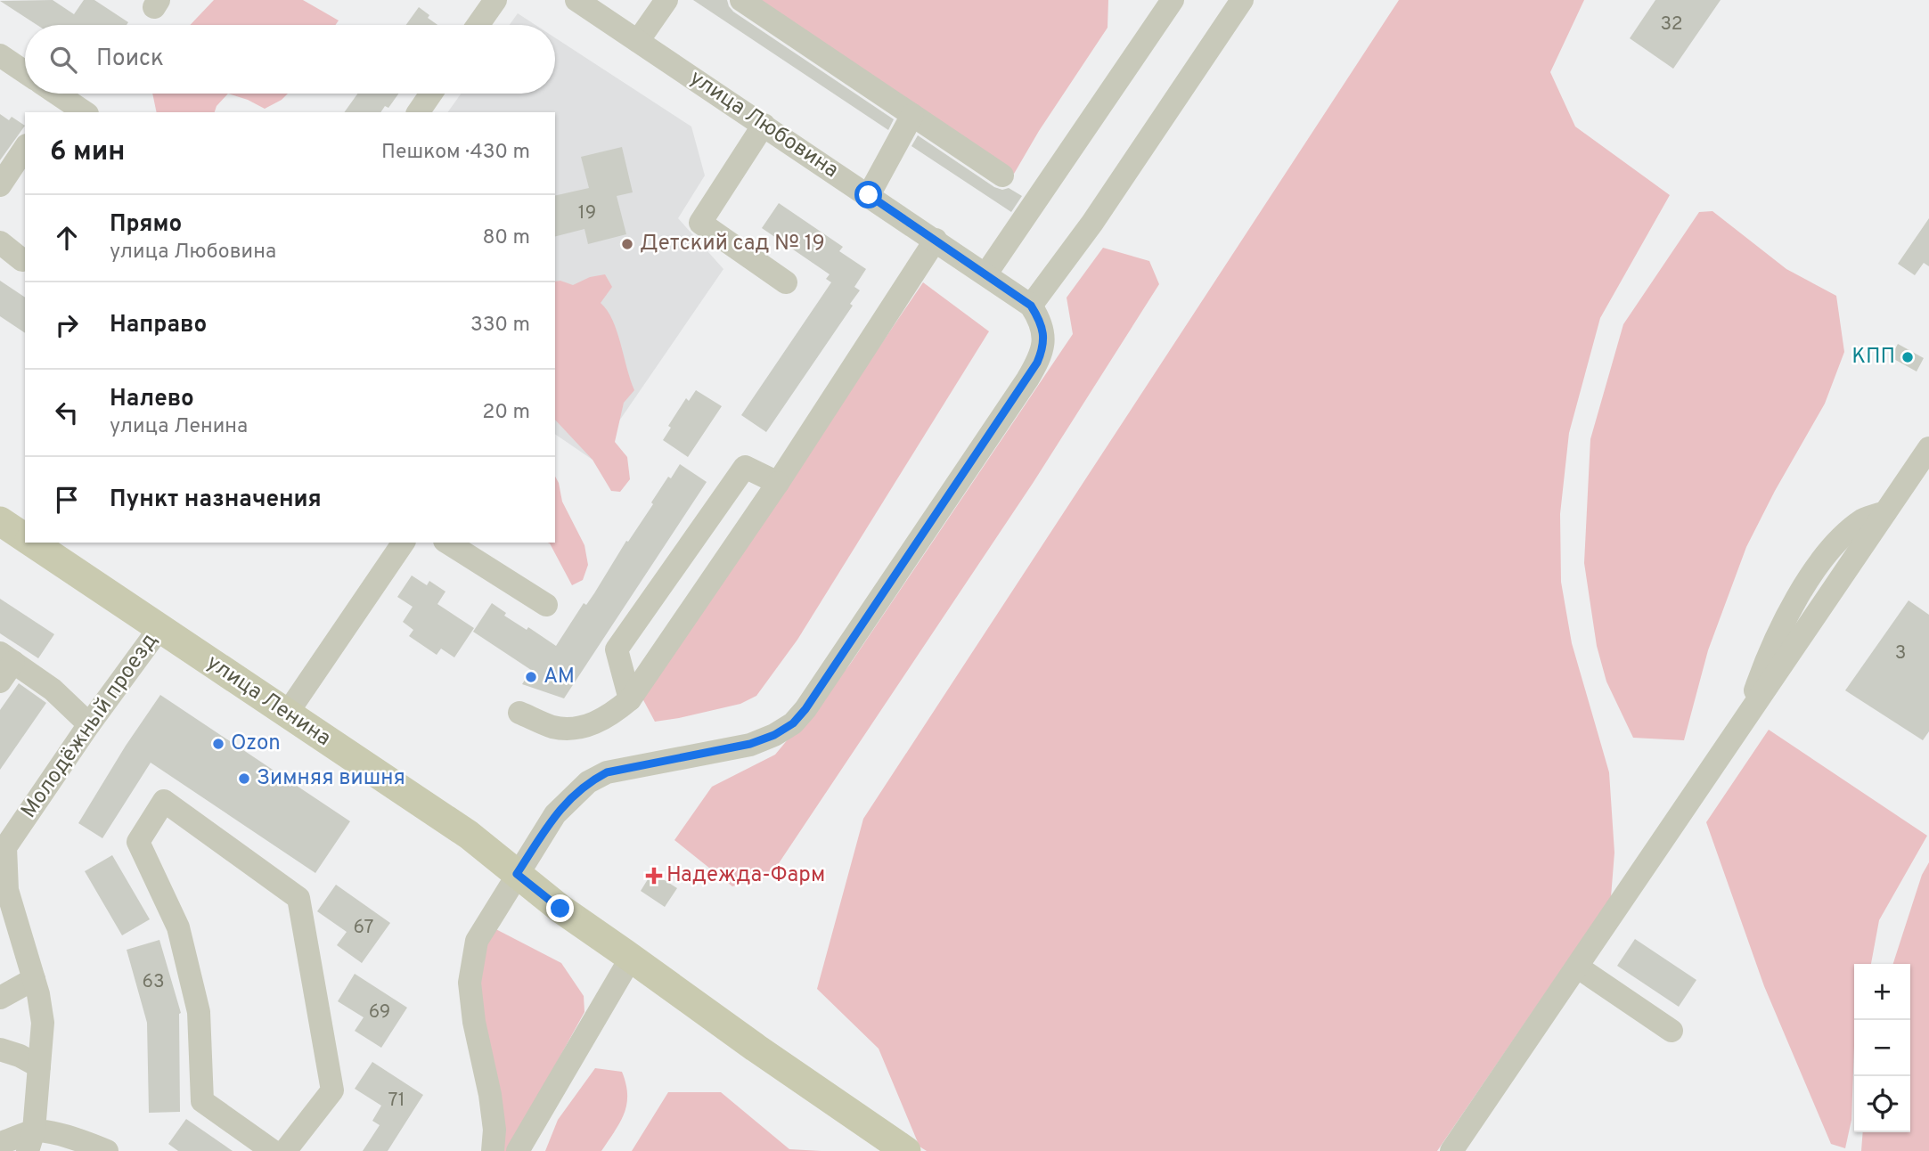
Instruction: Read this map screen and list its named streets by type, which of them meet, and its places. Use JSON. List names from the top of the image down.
{
  "streets": {
    "main road": ["улица Ленина"],
    "street": ["улица Любовина", "Молодёжный проезд"]
  },
  "crossings": [
    ["улица Ленина", "Молодёжный проезд"]
  ],
  "places": {
    "other": [
      "Детский сад № 19",
      "КПП",
      "АМ",
      "Ozon",
      "Зимняя вишня"
    ],
    "health": ["Надежда-Фарм"]
  },
  "house_numbers": [
    "32",
    "19",
    "3",
    "67",
    "63",
    "69",
    "71"
  ],
  "page": {
    "search": "Поиск",
    "heading": ["6 мин", "Пешком · 430 m"],
    "list": [
      ["Прямо", "улица Любовина", "80 m"],
      ["Направо", "330 m"],
      ["Налево", "улица Ленина", "20 m"],
      "Пункт назначения"
    ],
    "map_buttons": ["+", "−"]
  }
}
